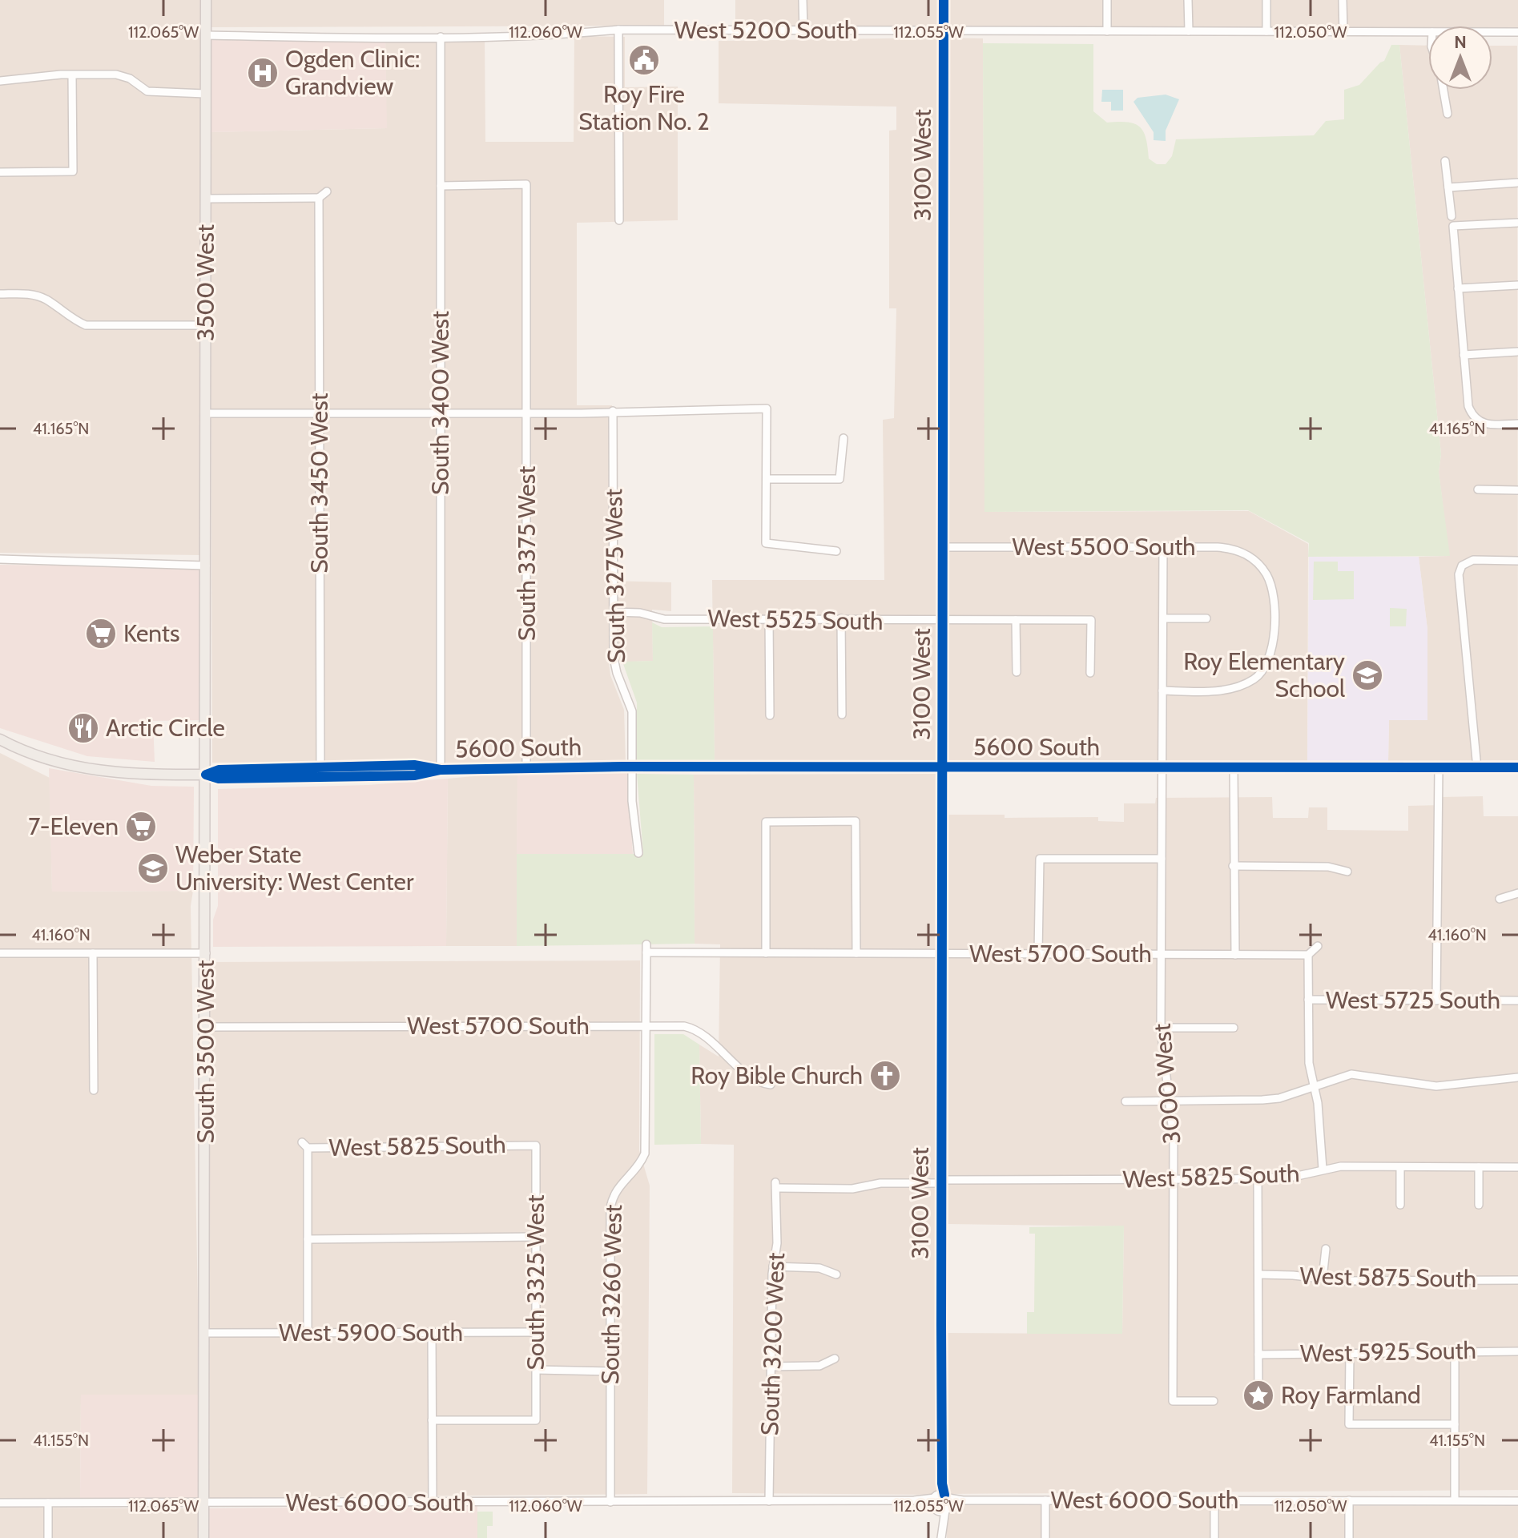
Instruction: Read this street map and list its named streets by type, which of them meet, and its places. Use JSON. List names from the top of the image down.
{
  "streets": {
    "main road": ["3500 West", "5600 South", "South 3500 West"],
    "street": [
      "West 5200 South",
      "3100 West",
      "South 3400 West",
      "South 3450 West",
      "West 5500 South",
      "South 3375 West",
      "South 3275 West",
      "West 5525 South",
      "West 5700 South",
      "West 5725 South",
      "3000 West",
      "West 5825 South",
      "West 5875 South",
      "South 3325 West",
      "South 3260 West",
      "West 5900 South",
      "South 3200 West",
      "West 5925 South",
      "West 6000 South"
    ]
  },
  "crossings": [
    ["West 5200 South", "3100 West"],
    ["West 5200 South", "3500 West"],
    ["West 5200 South", "South 3400 West"],
    ["3100 West", "West 5500 South"],
    ["3100 West", "West 5525 South"],
    ["3100 West", "5600 South"],
    ["3100 West", "West 5700 South"],
    ["3100 West", "West 5825 South"],
    ["3100 West", "West 6000 South"],
    ["3500 West", "South 3500 West"],
    ["South 3400 West", "South 3375 West"],
    ["South 3400 West", "5600 South"],
    ["South 3450 West", "5600 South"],
    ["West 5500 South", "3000 West"],
    ["South 3375 West", "5600 South"],
    ["South 3275 West", "West 5525 South"],
    ["South 3275 West", "5600 South"],
    ["5600 South", "South 3500 West"],
    ["5600 South", "3000 West"],
    ["West 5700 South", "South 3500 West"],
    ["West 5700 South", "3000 West"],
    ["West 5700 South", "South 3260 West"],
    ["South 3500 West", "West 5900 South"],
    ["South 3500 West", "West 6000 South"],
    ["3000 West", "West 5825 South"],
    ["West 5825 South", "South 3325 West"],
    ["West 5825 South", "South 3200 West"],
    ["South 3325 West", "West 5900 South"],
    ["South 3260 West", "West 6000 South"],
    ["South 3200 West", "West 6000 South"]
  ],
  "places": {
    "public building": ["Roy Fire Station No. 2"],
    "hospital": ["Ogden Clinic: Grandview"],
    "supermarket": ["Kents", "7-Eleven"],
    "school or university": ["Roy Elementary School", "Weber State University: West Center"],
    "restaurant": ["Arctic Circle"],
    "church": ["Roy Bible Church"],
    "place": ["Roy Farmland"]
  },
  "north": "top",
  "coordinates": [
    "112.065°W",
    "112.060°W",
    "112.055°W",
    "112.050°W",
    "41.165°N",
    "41.160°N",
    "41.155°N"
  ]
}
